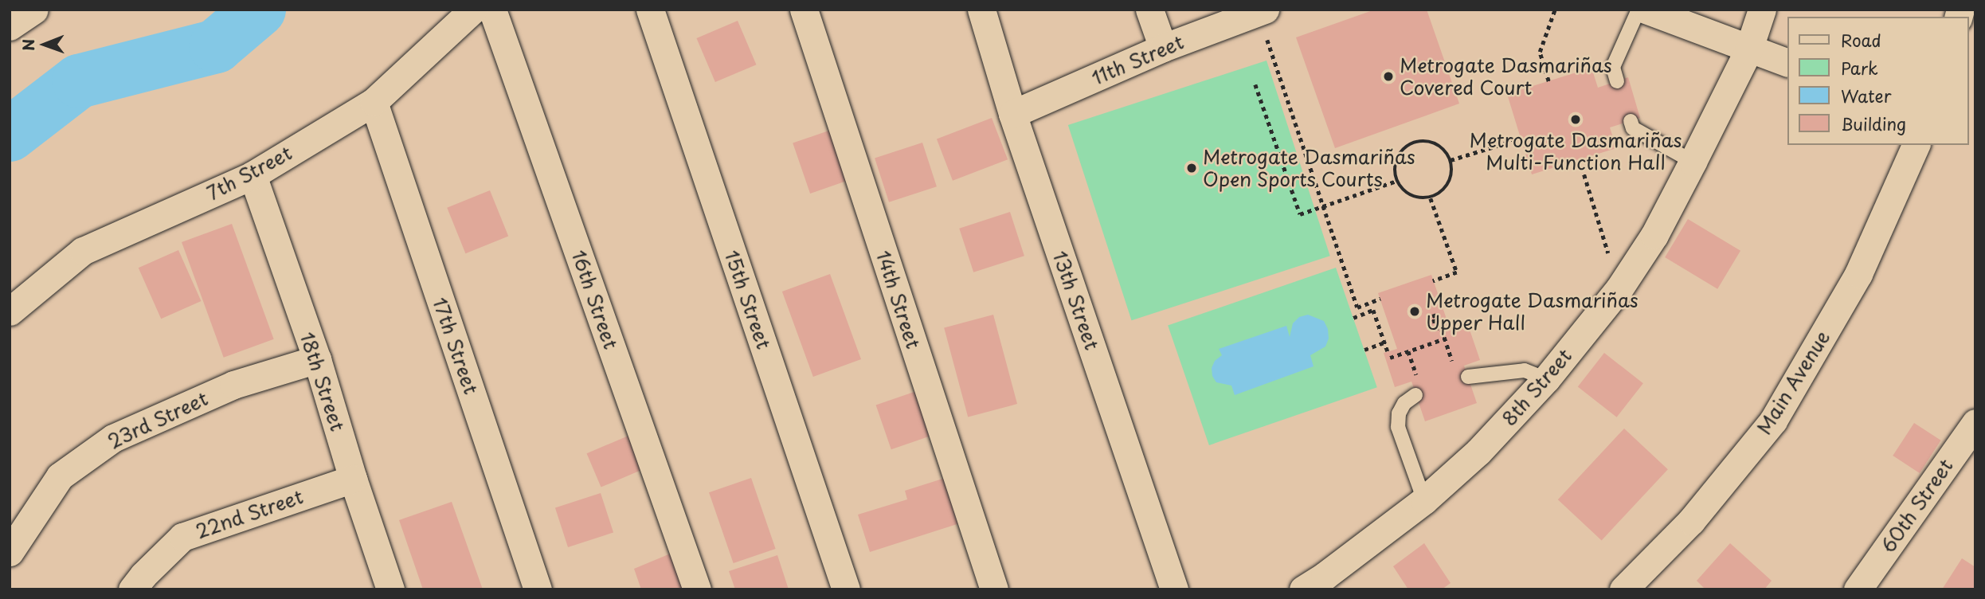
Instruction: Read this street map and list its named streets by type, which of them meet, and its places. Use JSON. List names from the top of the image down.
{
  "streets": {
    "street": [
      "11th Street",
      "7th Street",
      "16th Street",
      "15th Street",
      "14th Street",
      "13th Street",
      "17th Street",
      "18th Street",
      "Main Avenue",
      "8th Street",
      "23rd Street",
      "60th Street",
      "22nd Street"
    ]
  },
  "crossings": [
    ["11th Street", "13th Street"],
    ["7th Street", "17th Street"],
    ["7th Street", "18th Street"],
    ["18th Street", "23rd Street"],
    ["18th Street", "22nd Street"]
  ],
  "places": [
    "Metrogate Dasmariñas Covered Court",
    "Metrogate Dasmariñas Multi-Function Hall",
    "Metrogate Dasmariñas Open Sports Courts",
    "Metrogate Dasmariñas Upper Hall"
  ],
  "legend": [
    "Road",
    "Park",
    "Water",
    "Building"
  ],
  "north": "left"
}
